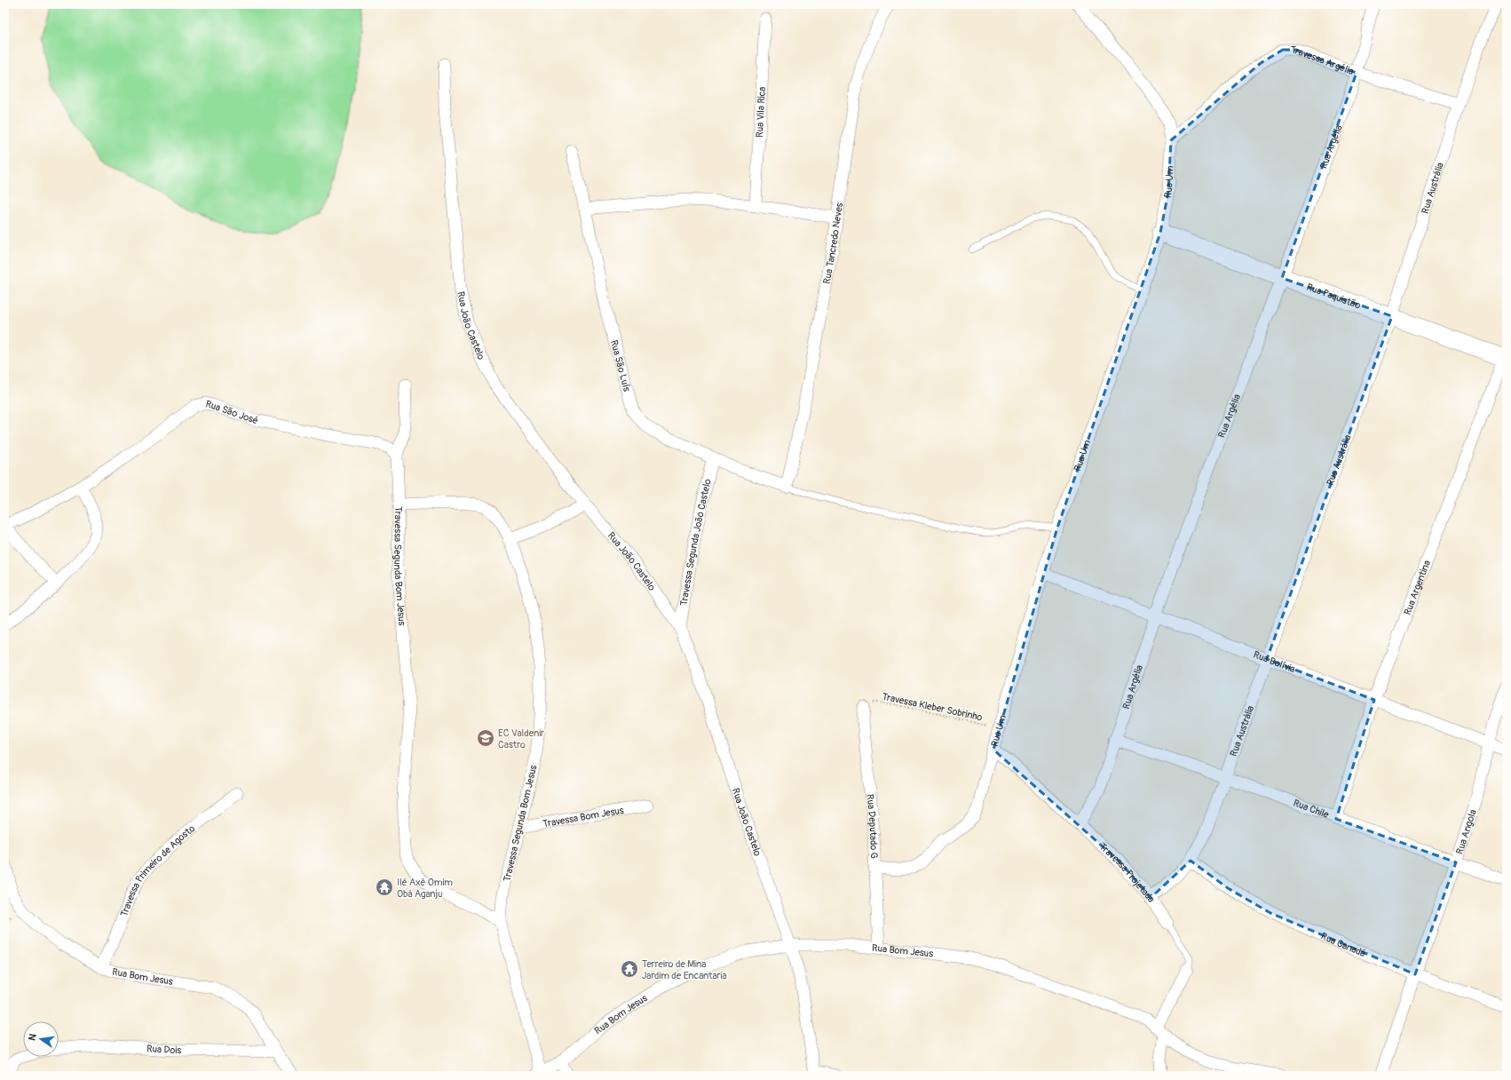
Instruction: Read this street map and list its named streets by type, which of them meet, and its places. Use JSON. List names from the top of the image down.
{
  "streets": {
    "street": [
      "Travessa Argélia",
      "Rua Vila Rica",
      "Rua Argélia",
      "Rua Um",
      "Rua Austrália",
      "Rua Tancredo Neves",
      "Rua Paquistão",
      "Rua João Castelo",
      "Rua São Luís",
      "Rua São José",
      "Travessa Segunda João Castelo",
      "Travessa Segunda Bom Jesus",
      "Rua Argentina",
      "Rua Bolívia",
      "Rua Chile",
      "Travessa Bom Jesus",
      "Rua Deputado G",
      "Rua Angola",
      "Travessa Primeiro de Agosto",
      "Travessa Projetada",
      "Rua Canadá",
      "Rua Bom Jesus",
      "Rua Dois"
    ],
    "path": ["Travessa Kleber Sobrinho"]
  },
  "crossings": [
    ["Travessa Argélia", "Rua Argélia"],
    ["Travessa Argélia", "Rua Um"],
    ["Travessa Argélia", "Rua Austrália"],
    ["Rua Argélia", "Rua Paquistão"],
    ["Rua Argélia", "Rua Bolívia"],
    ["Rua Argélia", "Rua Chile"],
    ["Rua Argélia", "Travessa Projetada"],
    ["Rua Um", "Rua Paquistão"],
    ["Rua Um", "Rua Bolívia"],
    ["Rua Um", "Travessa Kleber Sobrinho"],
    ["Rua Um", "Rua Deputado G"],
    ["Rua Um", "Travessa Projetada"],
    ["Rua Austrália", "Rua Paquistão"],
    ["Rua Austrália", "Rua Bolívia"],
    ["Rua Austrália", "Rua Chile"],
    ["Rua Austrália", "Travessa Projetada"],
    ["Rua Austrália", "Rua Canadá"],
    ["Rua Tancredo Neves", "Rua São Luís"],
    ["Rua Paquistão", "Rua Argentina"],
    ["Rua João Castelo", "Travessa Segunda João Castelo"],
    ["Rua João Castelo", "Rua Bom Jesus"],
    ["Rua São Luís", "Travessa Segunda João Castelo"],
    ["Travessa Segunda Bom Jesus", "Travessa Bom Jesus"],
    ["Travessa Segunda Bom Jesus", "Rua Bom Jesus"],
    ["Rua Argentina", "Rua Bolívia"],
    ["Rua Argentina", "Rua Chile"],
    ["Rua Bolívia", "Rua Angola"],
    ["Travessa Kleber Sobrinho", "Rua Deputado G"],
    ["Rua Chile", "Rua Angola"],
    ["Rua Deputado G", "Rua Bom Jesus"],
    ["Rua Angola", "Rua Canadá"],
    ["Travessa Primeiro de Agosto", "Rua Bom Jesus"],
    ["Travessa Projetada", "Rua Bom Jesus"],
    ["Rua Bom Jesus", "Rua Dois"]
  ],
  "places": {
    "school or university": ["EC Valdenir Castro"],
    "temple": ["Ilê Axé Omim Obá Aganju", "Terreiro de Mina Jardim de Encantaria"]
  },
  "north": "left"
}
